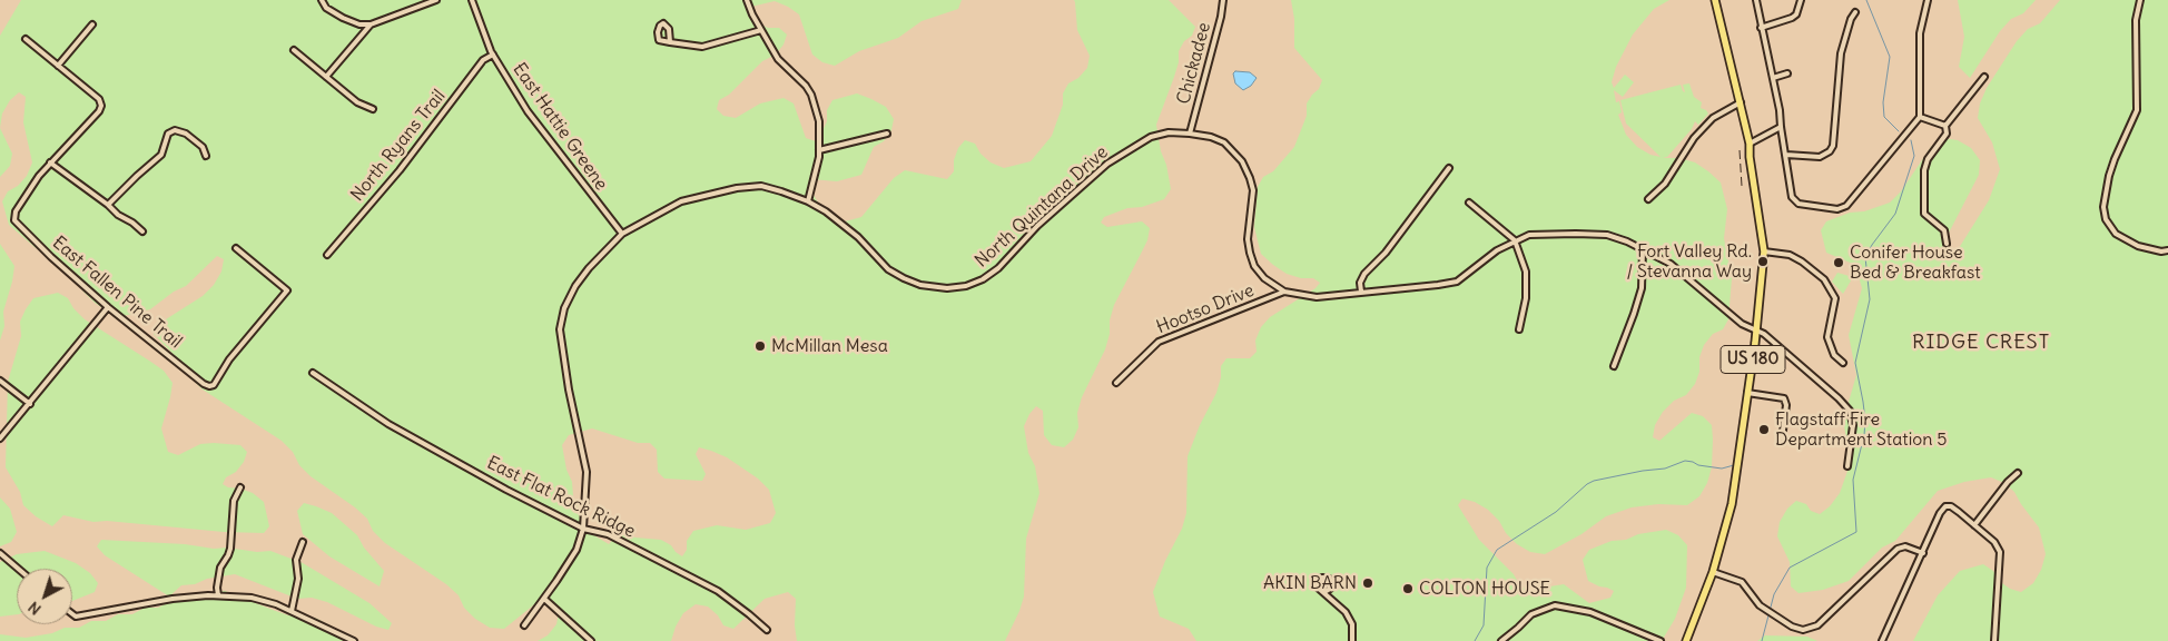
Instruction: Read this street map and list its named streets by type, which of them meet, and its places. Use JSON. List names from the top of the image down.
{
  "streets": {
    "main road": ["US 180"],
    "street": [
      "Chickadee",
      "East Hattie Greene",
      "North Ryans Trail",
      "North Quintana Drive",
      "East Fallen Pine Trail",
      "Hootso Drive",
      "East Flat Rock Ridge"
    ]
  },
  "crossings": [
    ["Chickadee", "North Quintana Drive"],
    ["East Hattie Greene", "North Ryans Trail"],
    ["East Hattie Greene", "North Quintana Drive"],
    ["North Quintana Drive", "Hootso Drive"],
    ["North Quintana Drive", "US 180"],
    ["North Quintana Drive", "East Flat Rock Ridge"]
  ],
  "districts": ["RIDGE CREST"],
  "places": [
    "Fort Valley Rd. / Stevanna Way",
    "Conifer House Bed & Breakfast",
    "McMillan Mesa",
    "Flagstaff Fire Department Station 5",
    "AKIN BARN",
    "COLTON HOUSE"
  ],
  "north": "bottom left"
}
